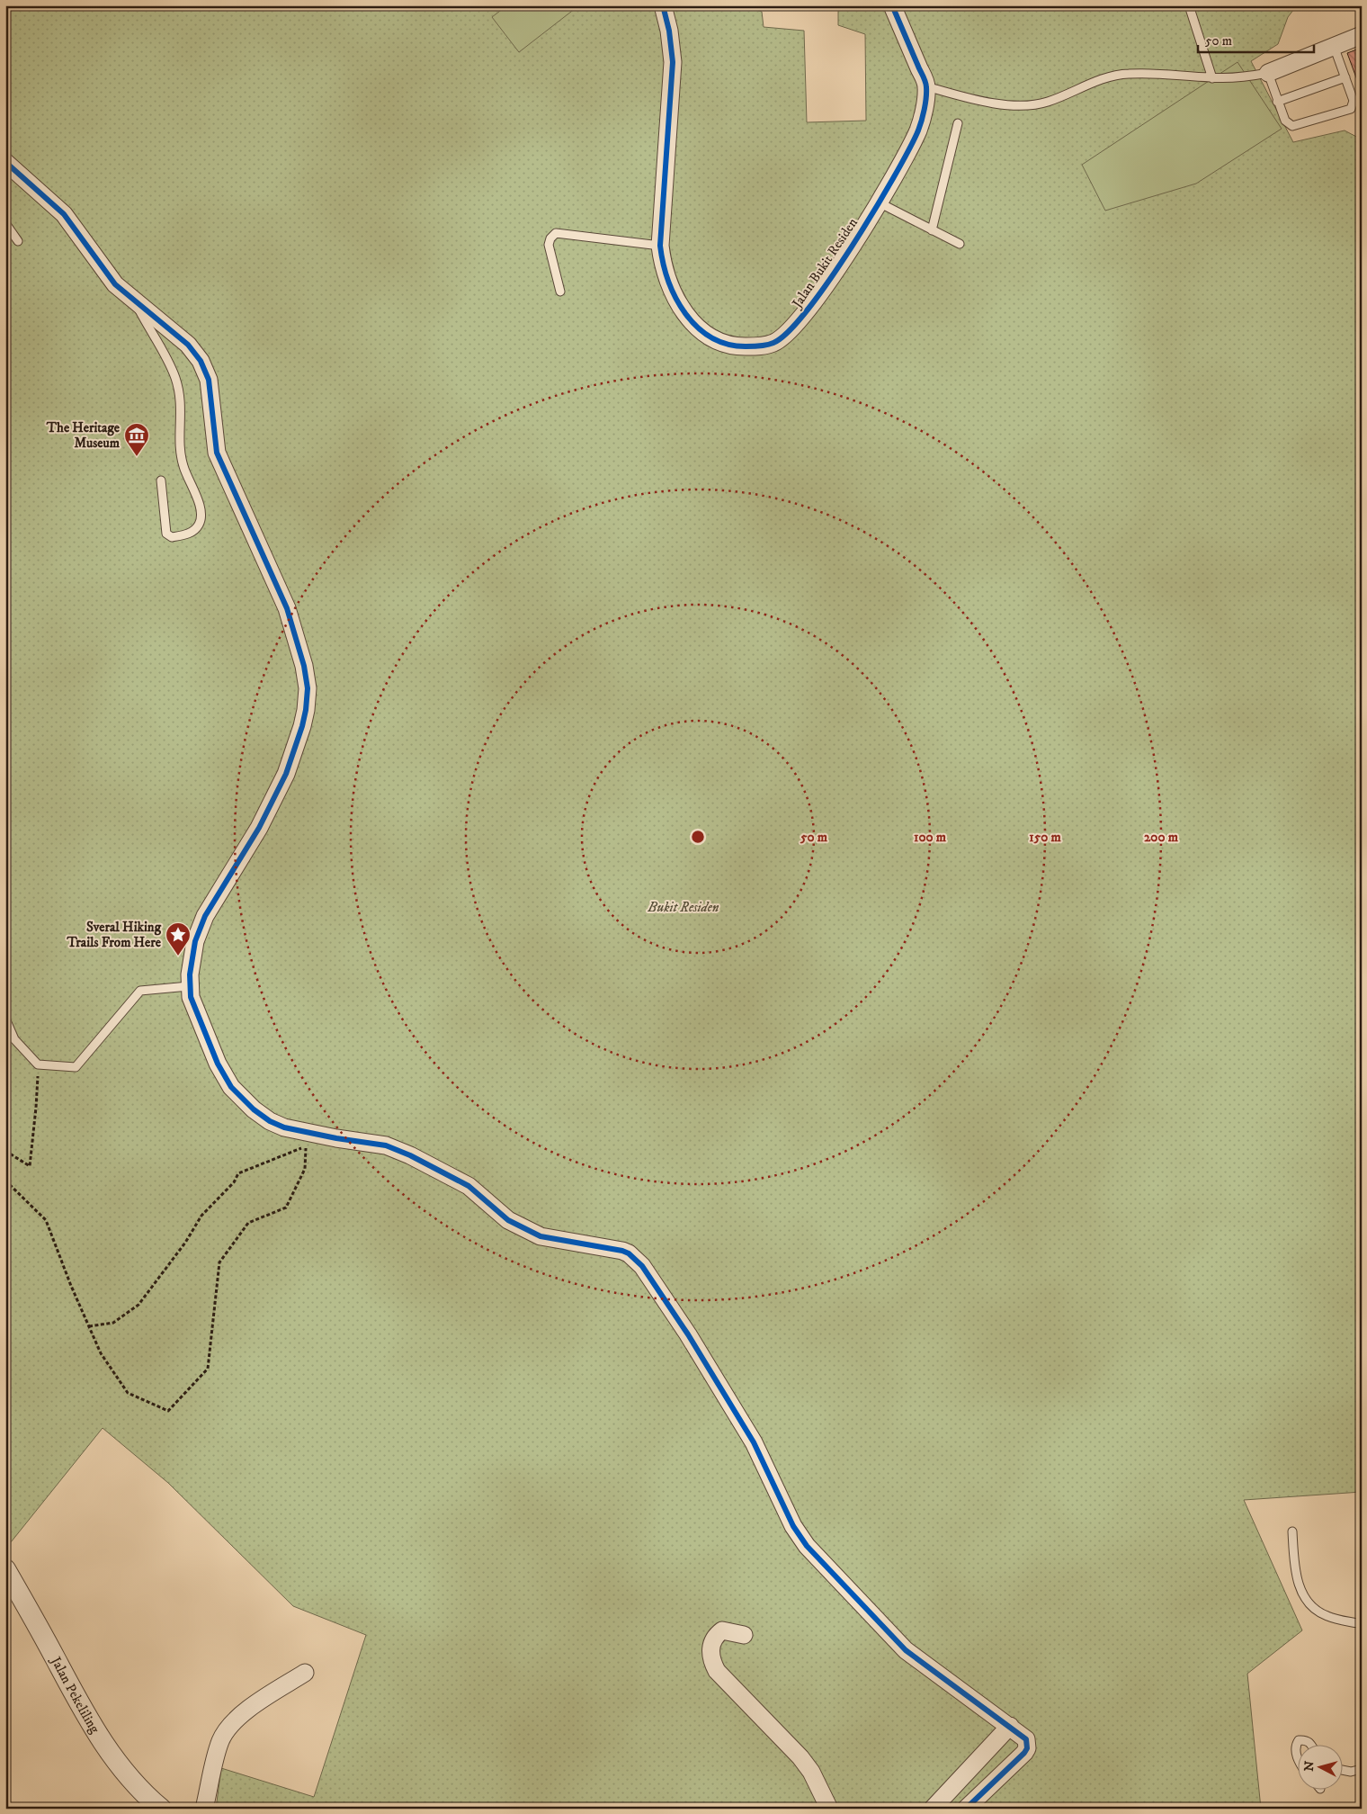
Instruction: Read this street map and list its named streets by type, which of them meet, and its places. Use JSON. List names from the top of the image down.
{
  "streets": {
    "street": ["Jalan Bukit Residen", "Jalan Pekeliling"]
  },
  "parks": ["Bukit Residen"],
  "places": {
    "museum": ["The Heritage Museum"],
    "place": ["Sveral Hiking Trails From Here"]
  },
  "scale_bar": "50 m",
  "north": "left",
  "rings": [
    "50 m",
    "100 m",
    "150 m",
    "200 m"
  ]
}
